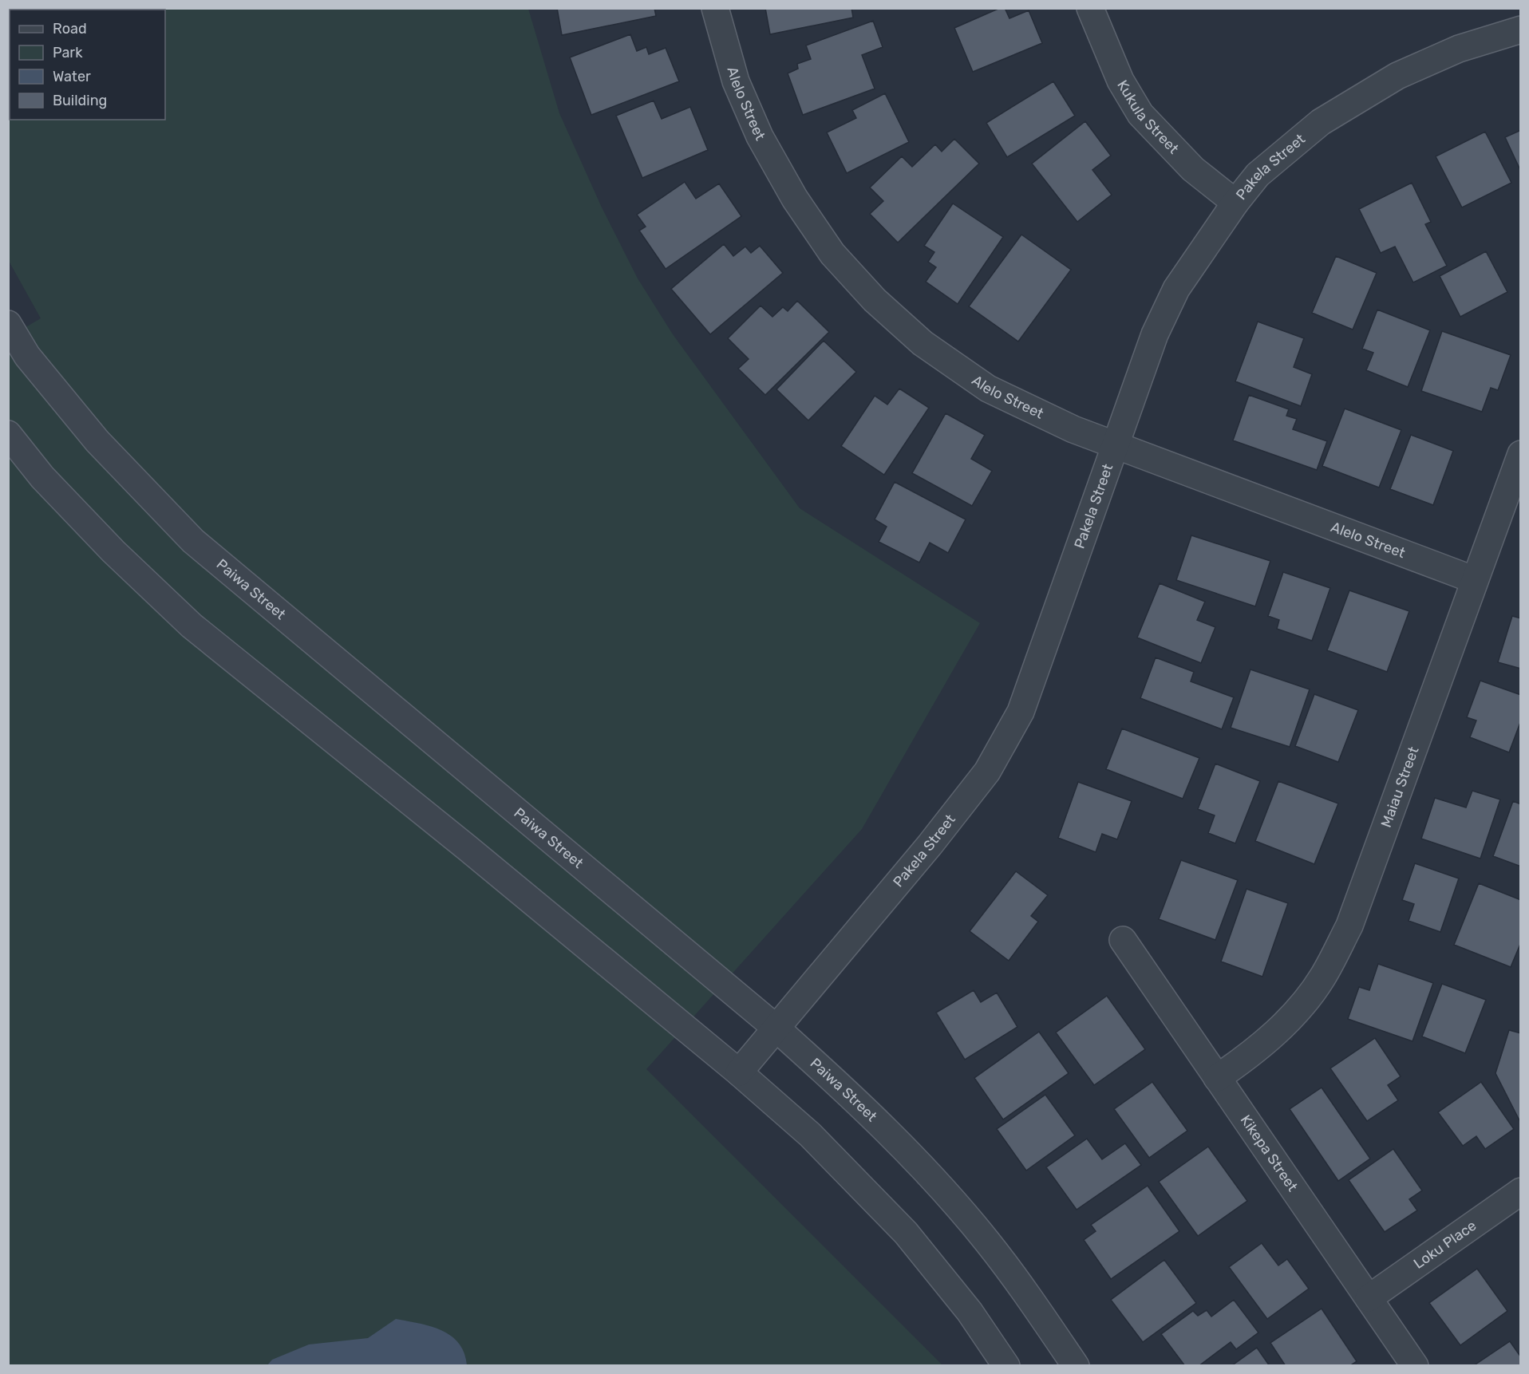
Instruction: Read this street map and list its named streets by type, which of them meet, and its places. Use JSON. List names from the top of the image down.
{
  "streets": {
    "street": [
      "Alelo Street",
      "Kukula Street",
      "Pakela Street",
      "Paiwa Street",
      "Maiau Street",
      "Kikepa Street",
      "Loku Place"
    ]
  },
  "crossings": [
    ["Alelo Street", "Pakela Street"],
    ["Alelo Street", "Maiau Street"],
    ["Kukula Street", "Pakela Street"],
    ["Pakela Street", "Paiwa Street"],
    ["Maiau Street", "Kikepa Street"],
    ["Kikepa Street", "Loku Place"]
  ],
  "legend": [
    "Road",
    "Park",
    "Water",
    "Building"
  ]
}
